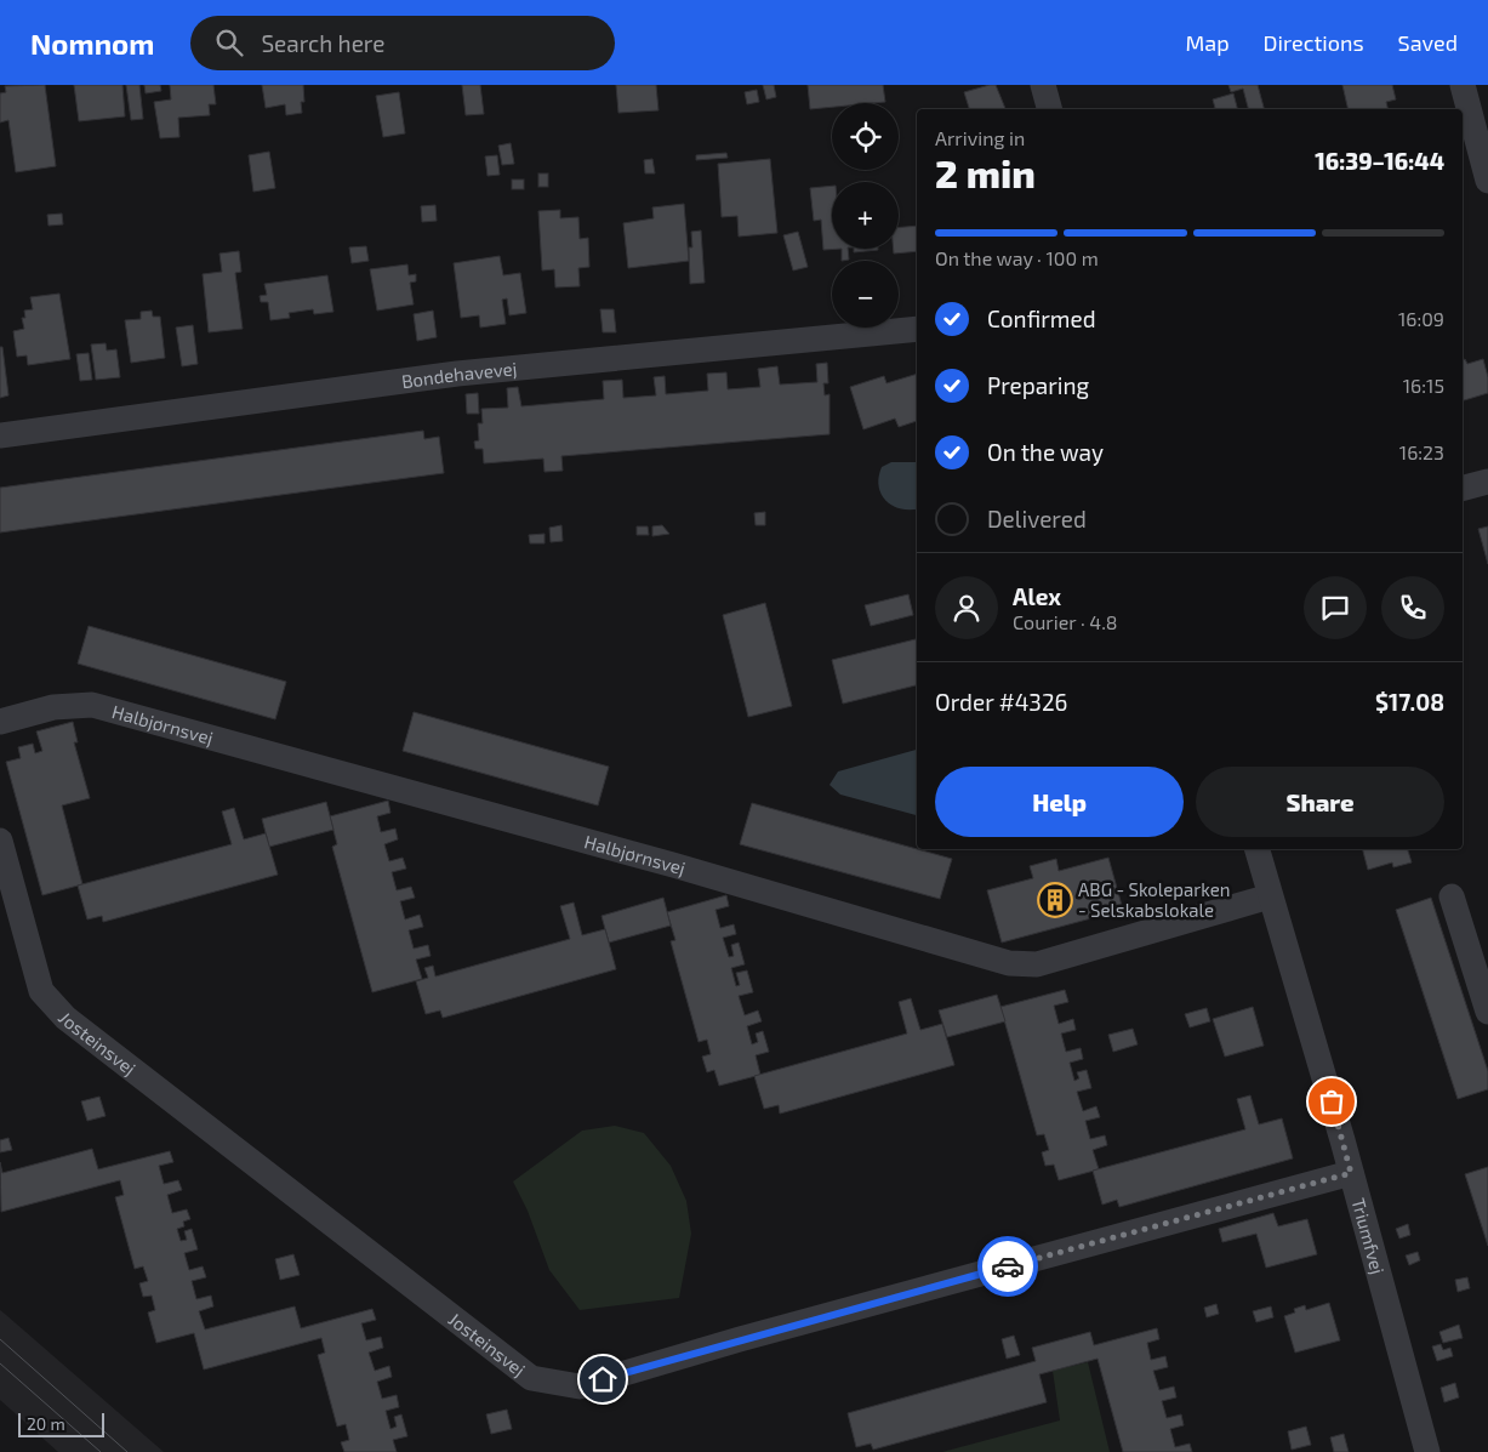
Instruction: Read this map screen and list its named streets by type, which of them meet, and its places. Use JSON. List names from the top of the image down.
{
  "streets": {
    "street": [
      "Bondehavevej",
      "Halbjørnsvej",
      "Josteinsvej",
      "Triumfvej"
    ]
  },
  "crossings": [
    ["Halbjørnsvej", "Triumfvej"],
    ["Josteinsvej", "Triumfvej"]
  ],
  "places": {
    "building": ["ABG - Skoleparken - Selskabslokale"]
  },
  "scale_bar": "20 m",
  "page": {
    "header": "Nomnom",
    "search": "Search here",
    "nav": ["Map", "Directions", "Saved"],
    "map_buttons": ["+", "−"],
    "heading": ["2 min", "Arriving in", "16:39–16:44"],
    "panel": [
      "Alex",
      "Courier · 4.8",
      "Order #4326",
      "$17.08"
    ],
    "bar": "On the way · 100 m",
    "list": [
      ["Confirmed", "16:09"],
      ["Preparing", "16:15"],
      ["On the way", "16:23"],
      "Delivered"
    ],
    "buttons": ["Help", "Share"],
    "scale": "20 m"
  }
}
